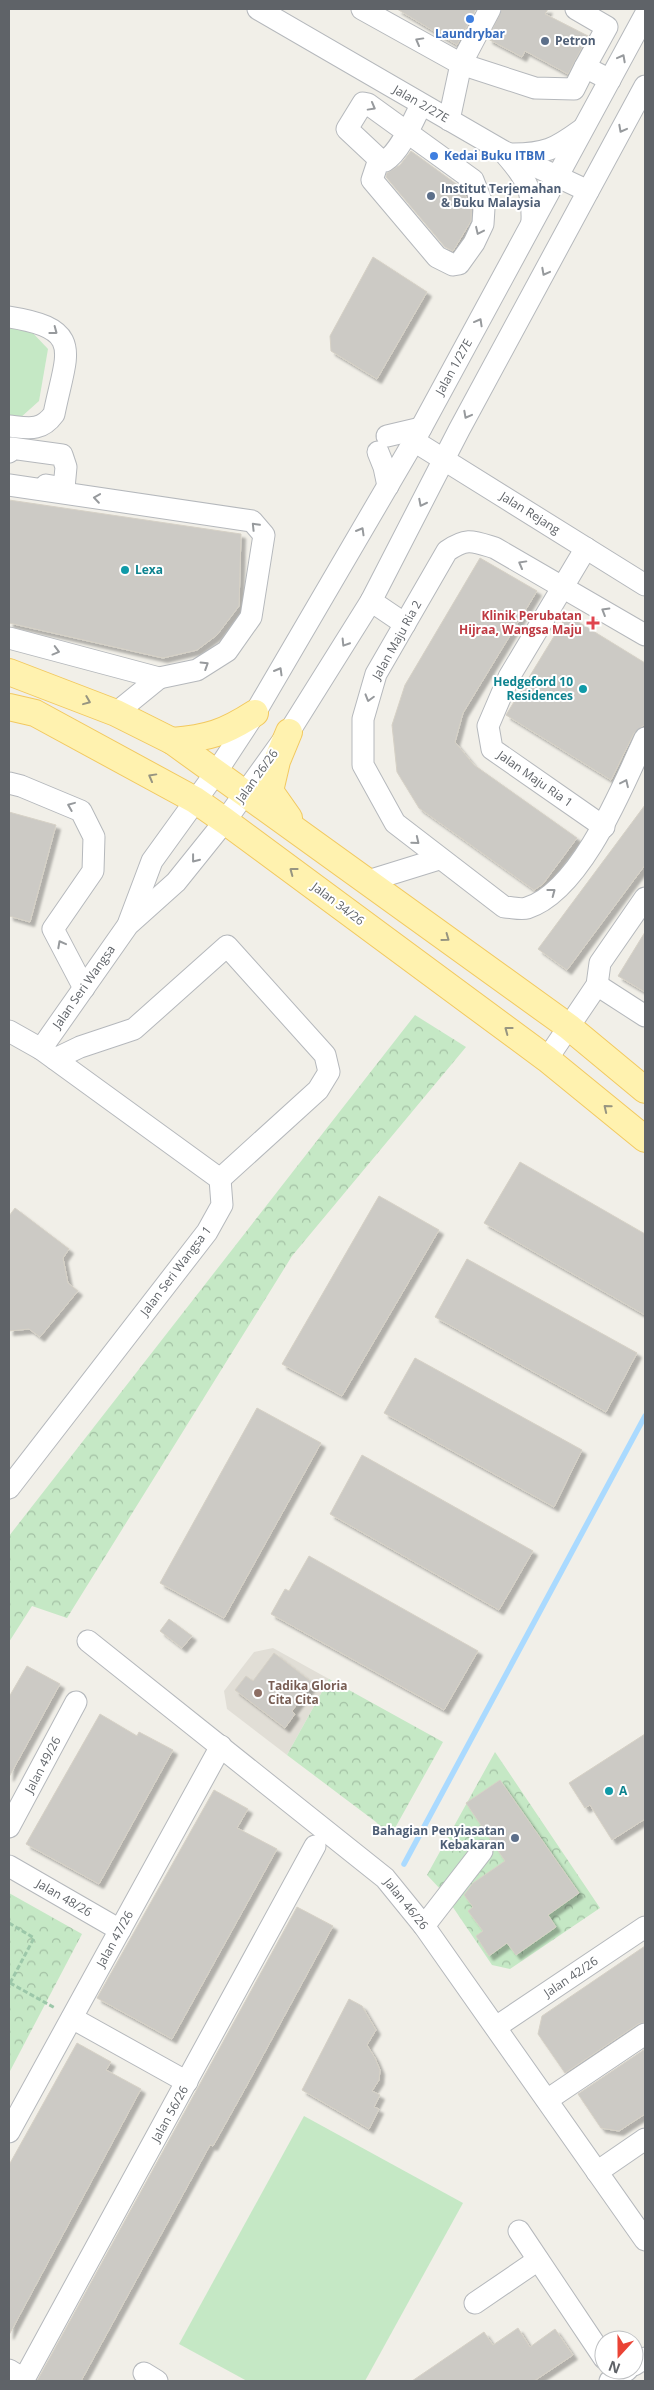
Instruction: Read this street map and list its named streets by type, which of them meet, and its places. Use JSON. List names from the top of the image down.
{
  "streets": {
    "main road": ["Jalan 34/26"],
    "street": [
      "Jalan 2/27E",
      "Jalan 1/27E",
      "Jalan Rejang",
      "Jalan Maju Ria 2",
      "Jalan 26/26",
      "Jalan Maju Ria 1",
      "Jalan Seri Wangsa",
      "Jalan Seri Wangsa 1",
      "Jalan 49/26",
      "Jalan 48/26",
      "Jalan 46/26",
      "Jalan 47/26",
      "Jalan 42/26",
      "Jalan 56/26"
    ]
  },
  "crossings": [
    ["Jalan 2/27E", "Jalan 1/27E"],
    ["Jalan 1/27E", "Jalan Rejang"],
    ["Jalan Rejang", "Jalan Maju Ria 1"],
    ["Jalan Maju Ria 2", "Jalan Maju Ria 1"],
    ["Jalan 26/26", "Jalan 34/26"],
    ["Jalan 26/26", "Jalan Seri Wangsa"],
    ["Jalan 34/26", "Jalan Seri Wangsa"],
    ["Jalan 48/26", "Jalan 47/26"],
    ["Jalan 46/26", "Jalan 47/26"],
    ["Jalan 46/26", "Jalan 42/26"]
  ],
  "places": {
    "other": [
      "Laundrybar",
      "Petron",
      "Kedai Buku ITBM",
      "Institut Terjemahan & Buku Malaysia",
      "Lexa",
      "Hedgeford 10 Residences",
      "Tadika Gloria Cita Cita",
      "A",
      "Bahagian Penyiasatan Kebakaran"
    ],
    "health": ["Klinik Perubatan Hijraa, Wangsa Maju"]
  },
  "north": "bottom"
}
